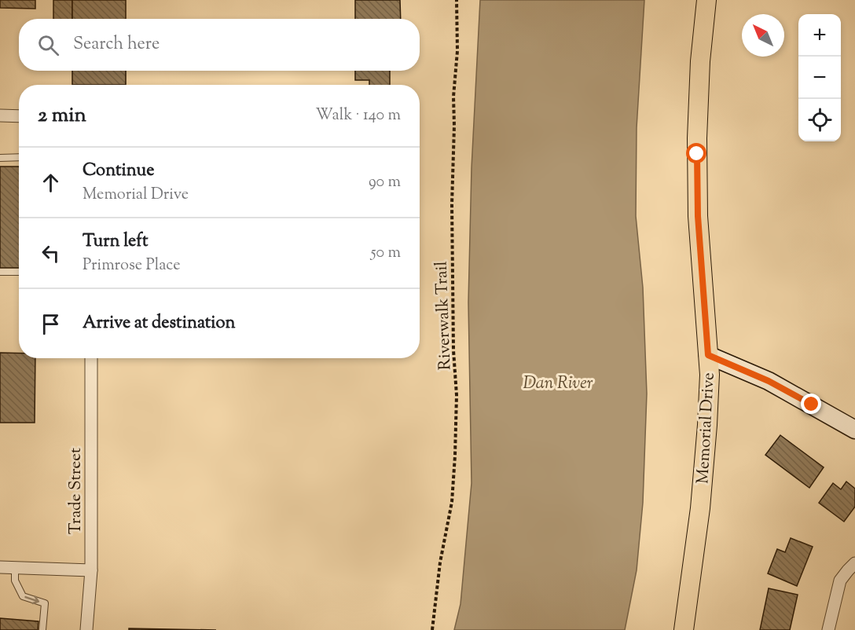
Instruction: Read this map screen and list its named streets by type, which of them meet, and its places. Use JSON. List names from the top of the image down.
{
  "streets": {
    "main road": ["Memorial Drive"],
    "street": ["Trade Street"],
    "path": ["Riverwalk Trail"]
  },
  "water": ["Dan River"],
  "north": "top left",
  "page": {
    "map_buttons": ["+", "−"],
    "search": "Search here",
    "heading": ["2 min", "Walk · 140 m"],
    "list": [
      ["Continue", "Memorial Drive", "90 m"],
      ["Turn left", "Primrose Place", "50 m"],
      "Arrive at destination"
    ]
  }
}
